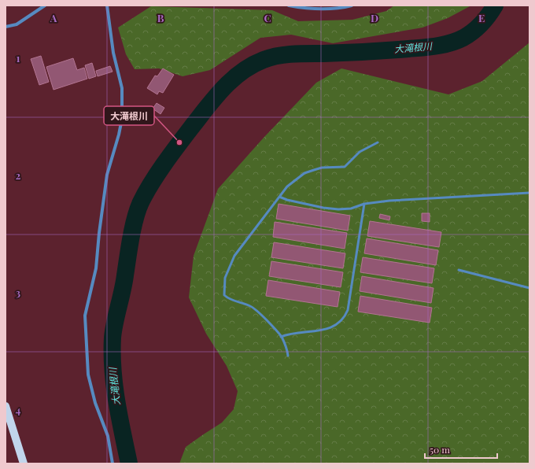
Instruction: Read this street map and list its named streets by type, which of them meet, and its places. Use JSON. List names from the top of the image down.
{
  "water": ["大滝根川"],
  "places": ["大滝根川"],
  "scale_bar": "50 m",
  "grid": {
    "columns": [
      "A",
      "B",
      "C",
      "D",
      "E"
    ],
    "rows": [
      "1",
      "2",
      "3",
      "4"
    ]
  }
}
